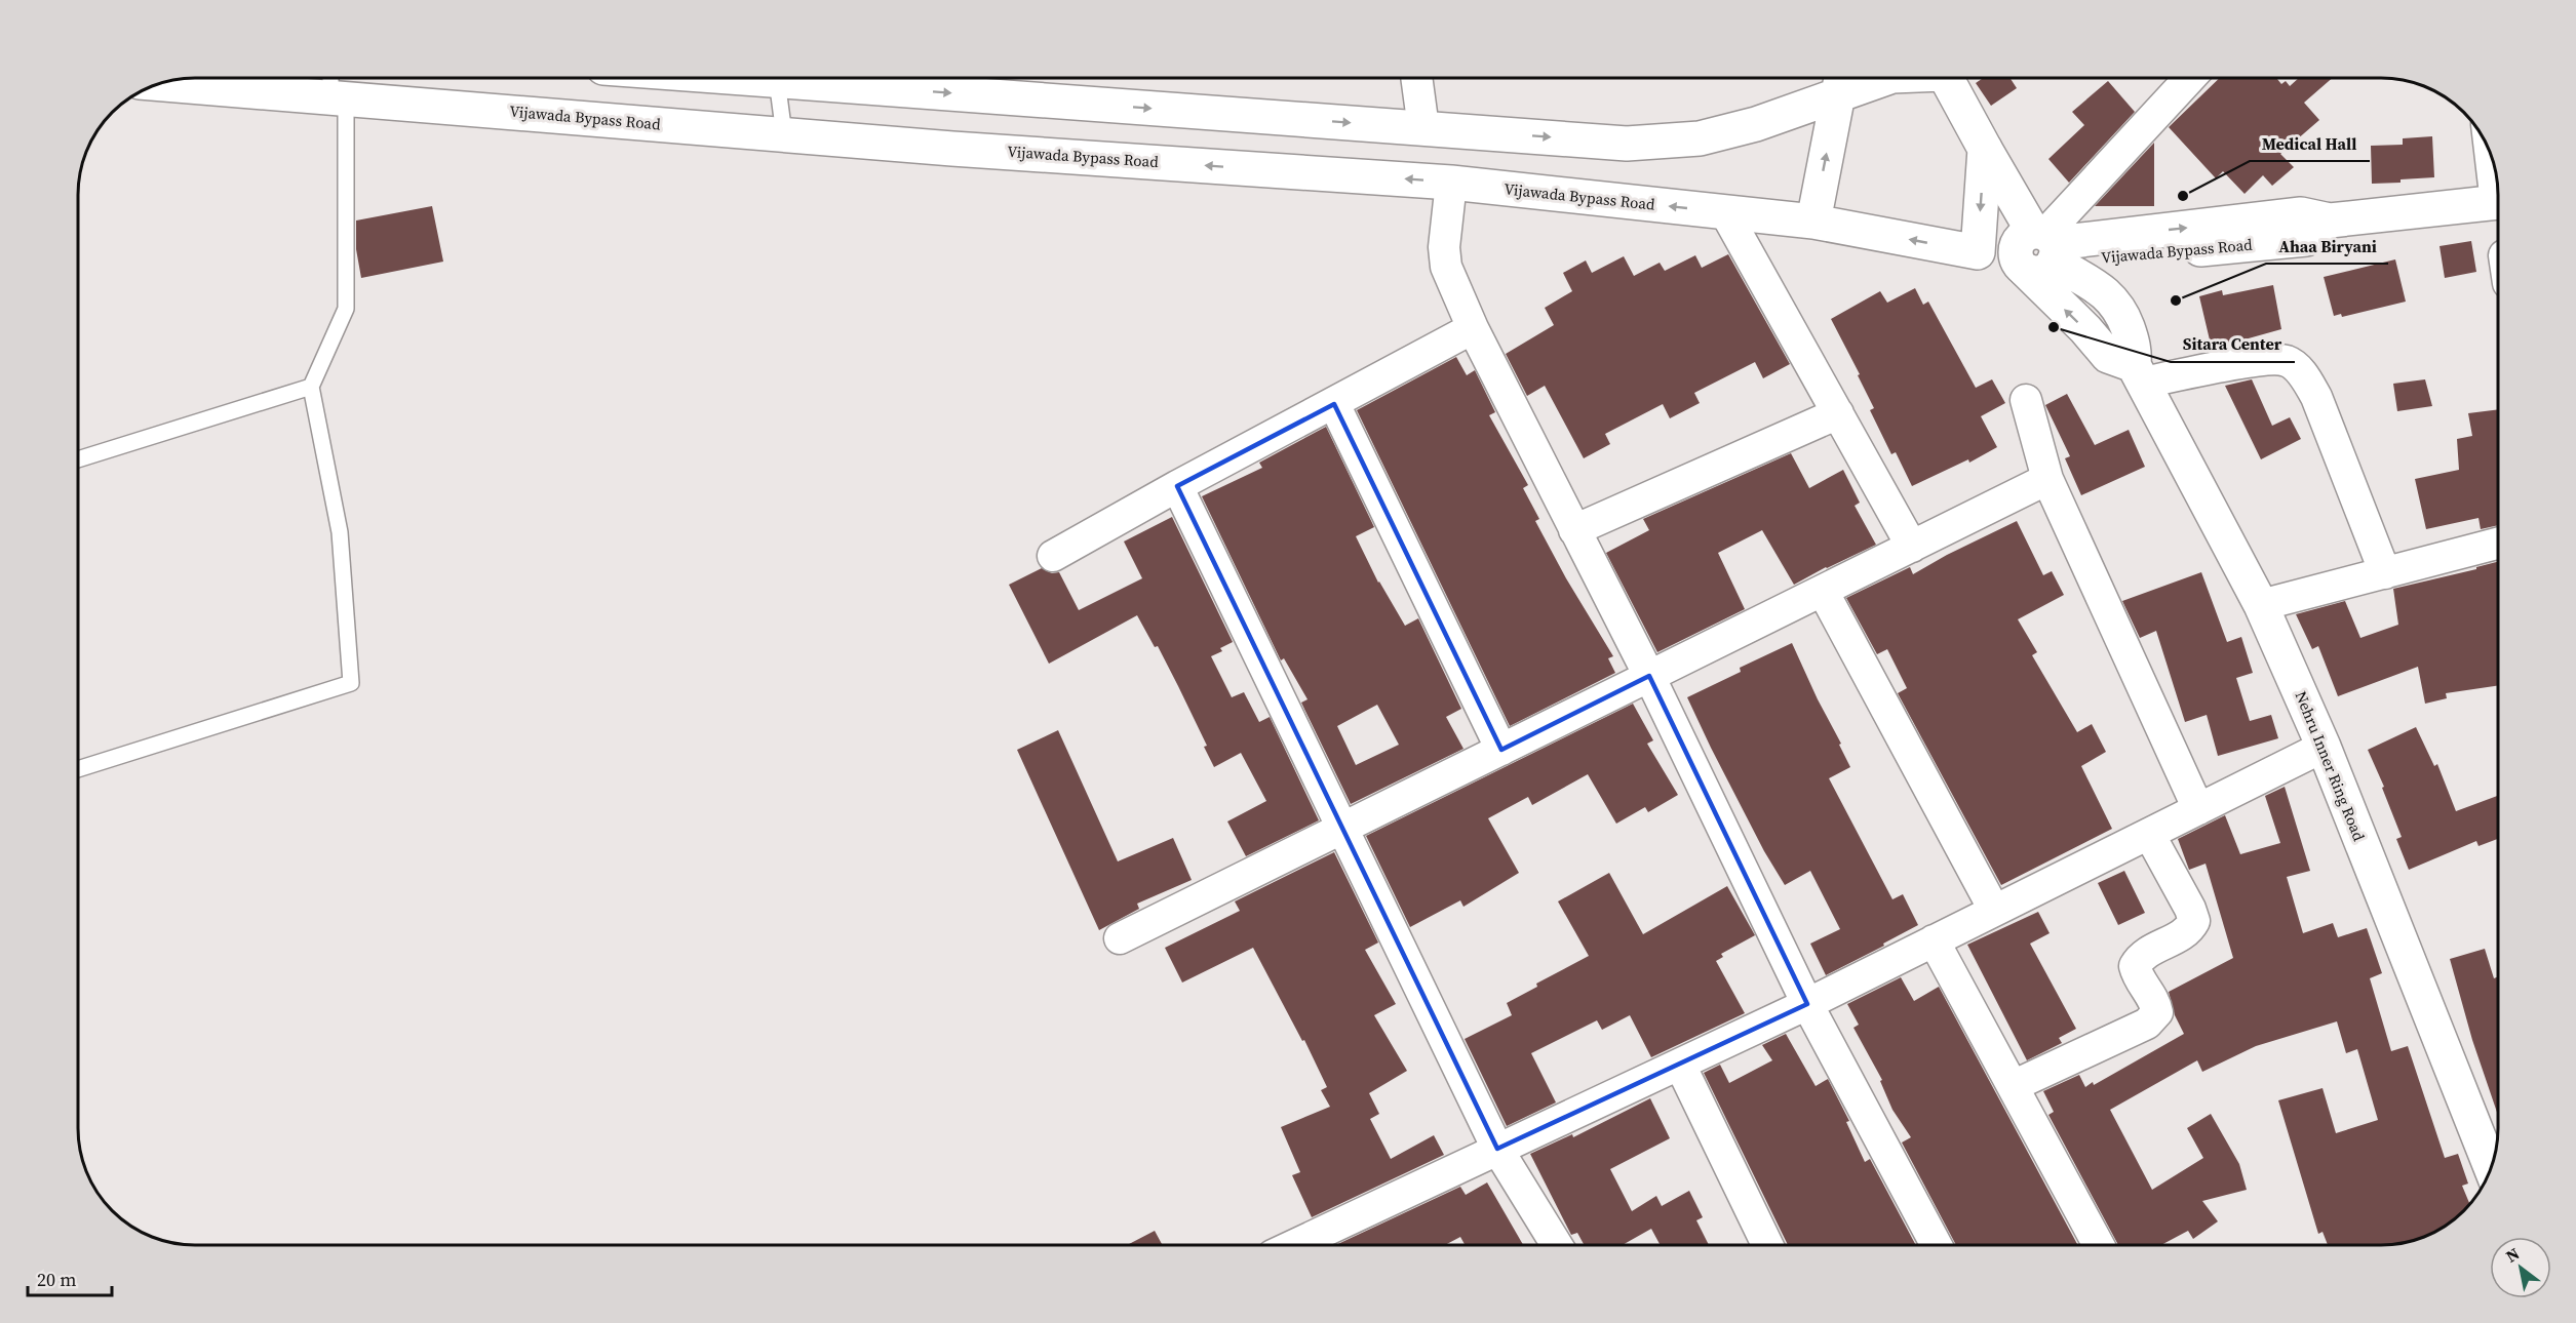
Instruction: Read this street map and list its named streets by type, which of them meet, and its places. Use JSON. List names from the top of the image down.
{
  "streets": {
    "main road": ["Vijawada Bypass Road", "Nehru Inner Ring Road"]
  },
  "crossings": [
    ["Vijawada Bypass Road", "Nehru Inner Ring Road"]
  ],
  "places": ["Medical Hall", "Ahaa Biryani", "Sitara Center"],
  "scale_bar": "20 m",
  "north": "top left"
}
